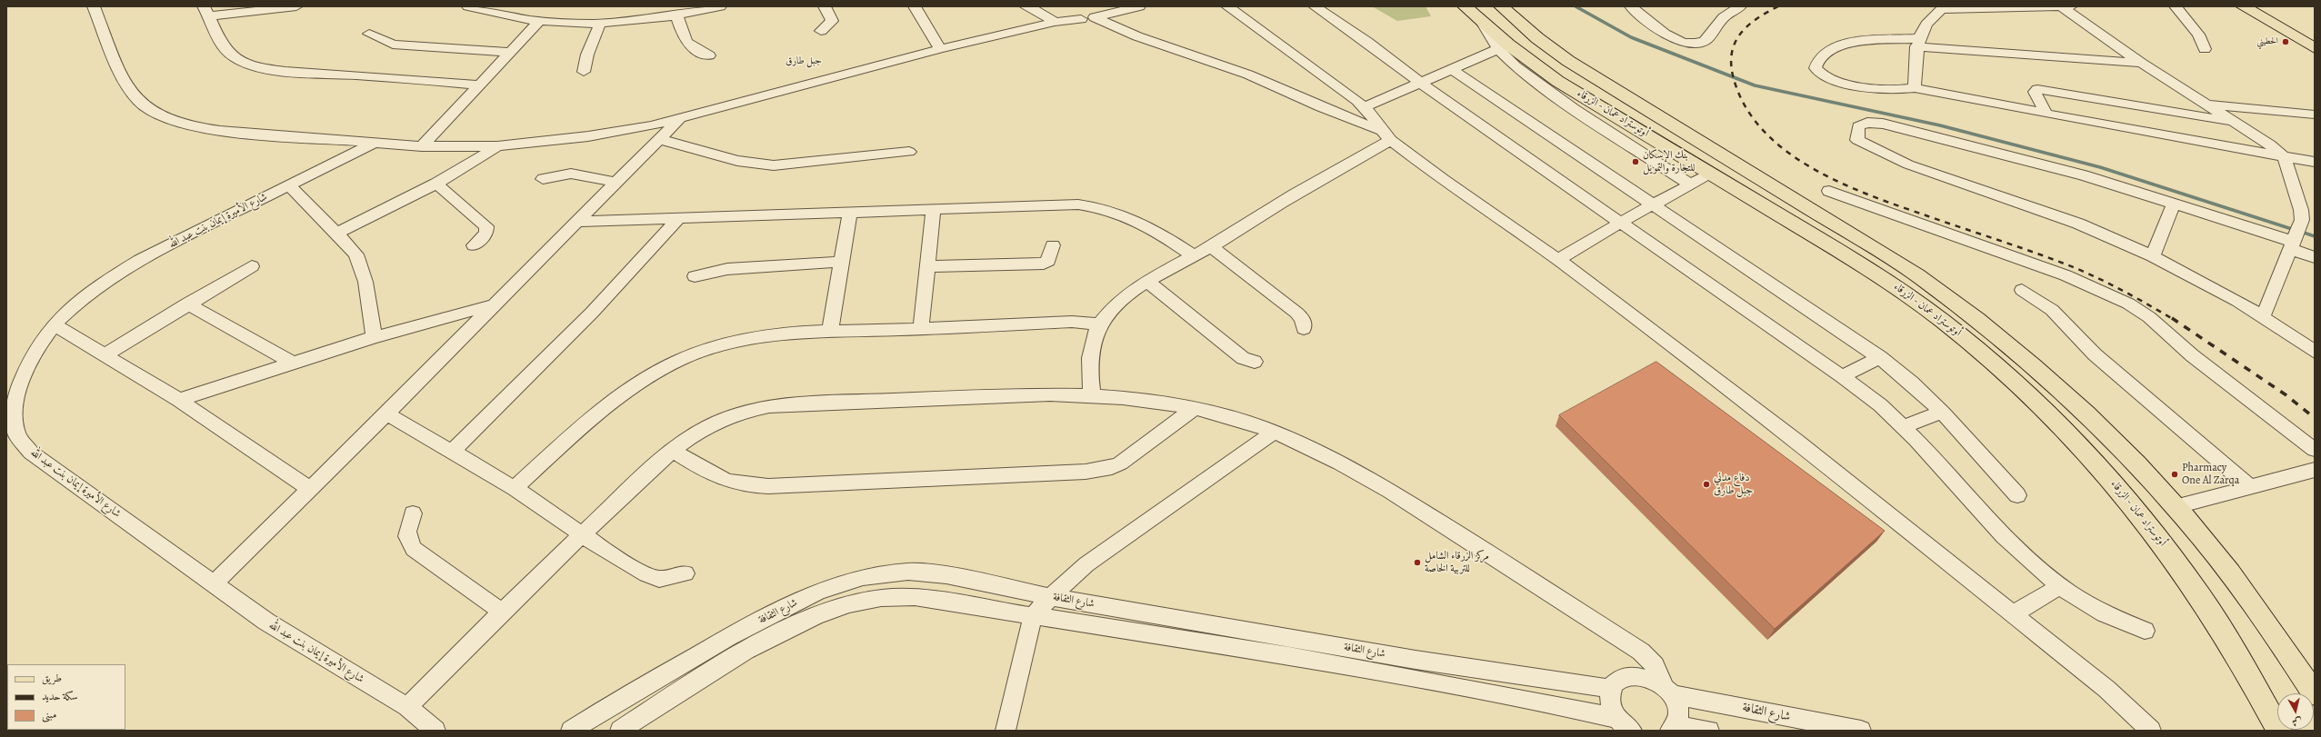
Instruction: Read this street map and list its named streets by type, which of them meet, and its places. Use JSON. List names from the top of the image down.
{
  "streets": {
    "main road": ["أوتوستراد عمان - الزرقاء"],
    "street": ["شارع الأميرة إيمان بنت عبد الله", "شارع الثقافة"]
  },
  "districts": ["جبل طارق"],
  "places": [
    "الحطيني",
    "بنك الإسكان للتجارة والتمويل",
    "Pharmacy One Al Zarqa",
    "دفاع مدني جبل طارق",
    "مركز الزرقاء الشامل للتربية الخاصة"
  ],
  "legend": ["طريق", "سكة حديد", "مبنى"],
  "north": "bottom"
}
